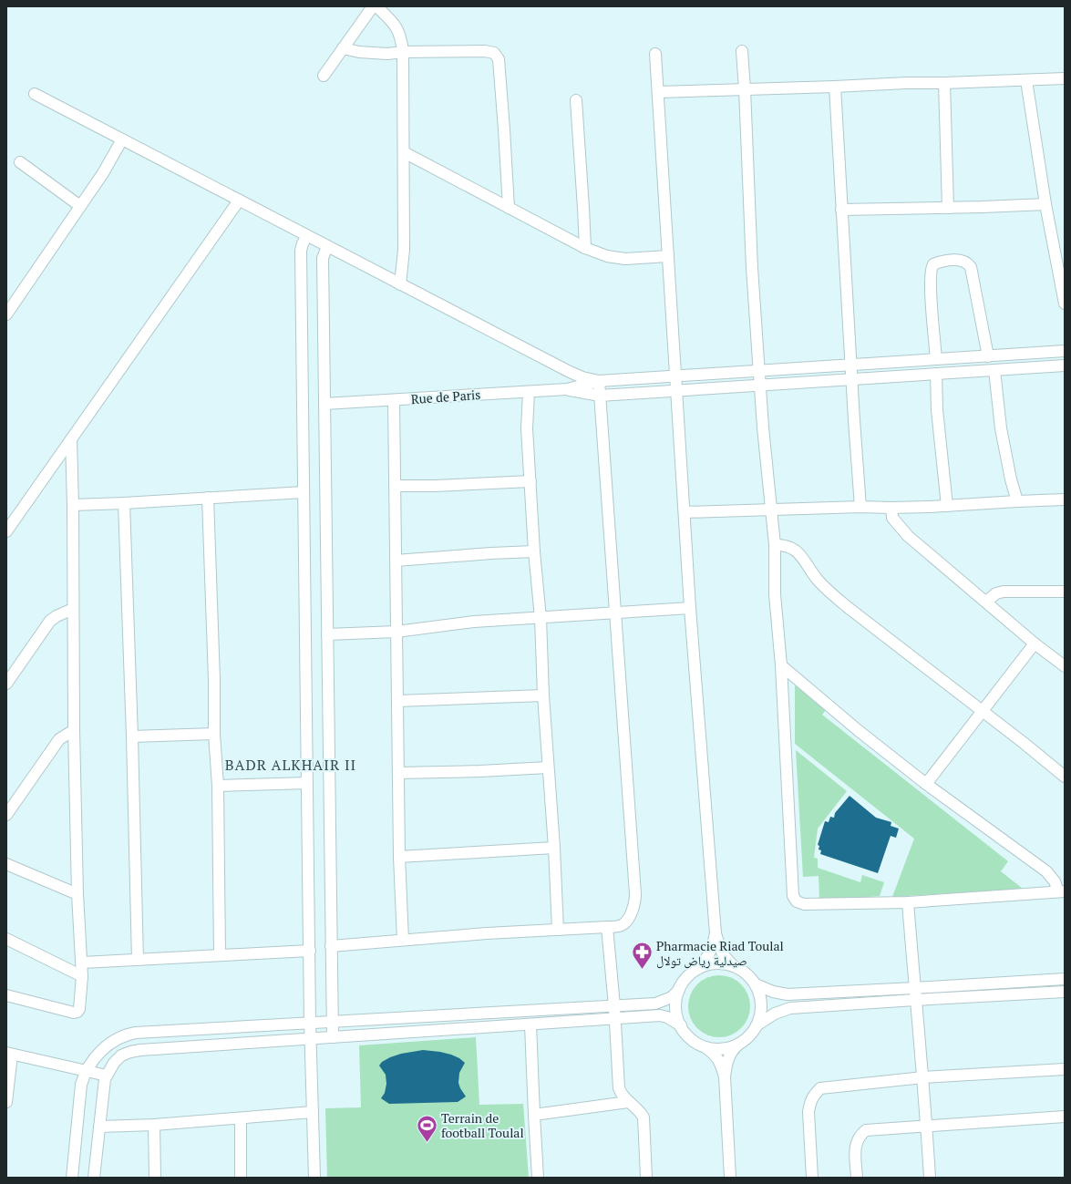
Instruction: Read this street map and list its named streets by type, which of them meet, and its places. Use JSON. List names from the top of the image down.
{
  "streets": {
    "street": ["Rue de Paris"]
  },
  "districts": ["BADR ALKHAIR II"],
  "places": {
    "pharmacy": ["Pharmacie Riad Toulal صيدلية رياض تولال"],
    "sports": ["Terrain de football Toulal"]
  }
}
